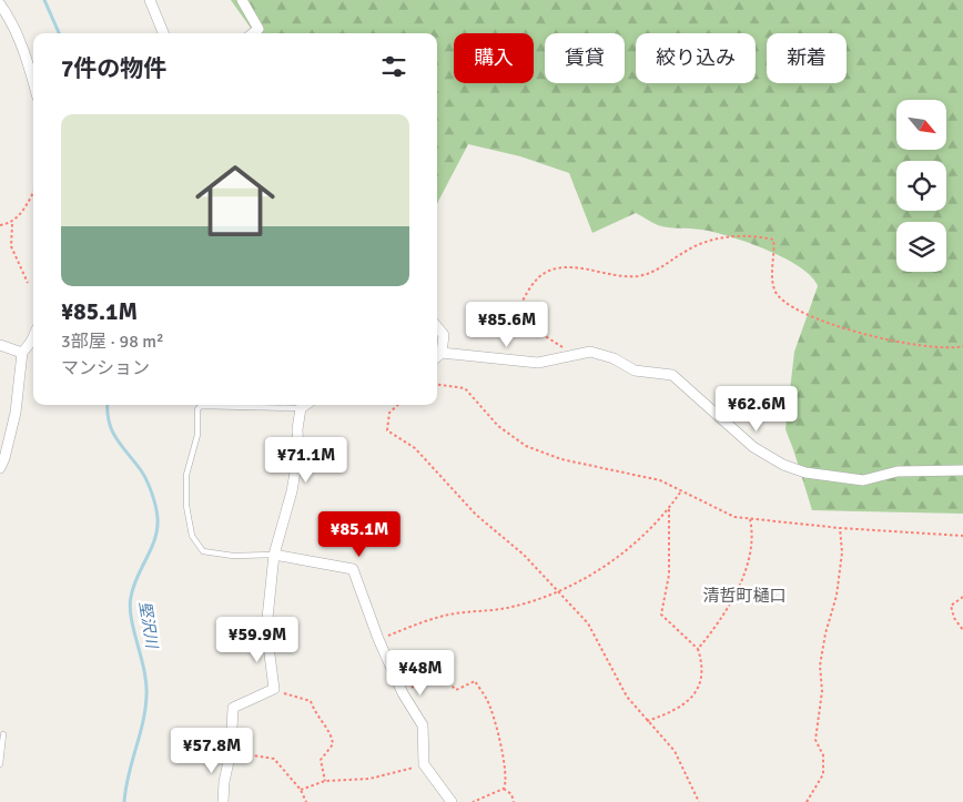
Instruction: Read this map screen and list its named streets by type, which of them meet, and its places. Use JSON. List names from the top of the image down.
{
  "districts": ["清哲町樋口"],
  "water": ["堅沢川"],
  "north": "bottom right",
  "page": {
    "chip": [
      "購入",
      "賃貸",
      "絞り込み",
      "新着"
    ],
    "heading": "7件の物件",
    "list": [
      {
        "name": "¥85.1M",
        "note": "3部屋 · 98 m² · マンション"
      }
    ],
    "price": [
      "¥85.6M",
      "¥62.6M",
      "¥71.1M",
      "¥85.1M",
      "¥59.9M",
      "¥48M",
      "¥57.8M"
    ]
  }
}
